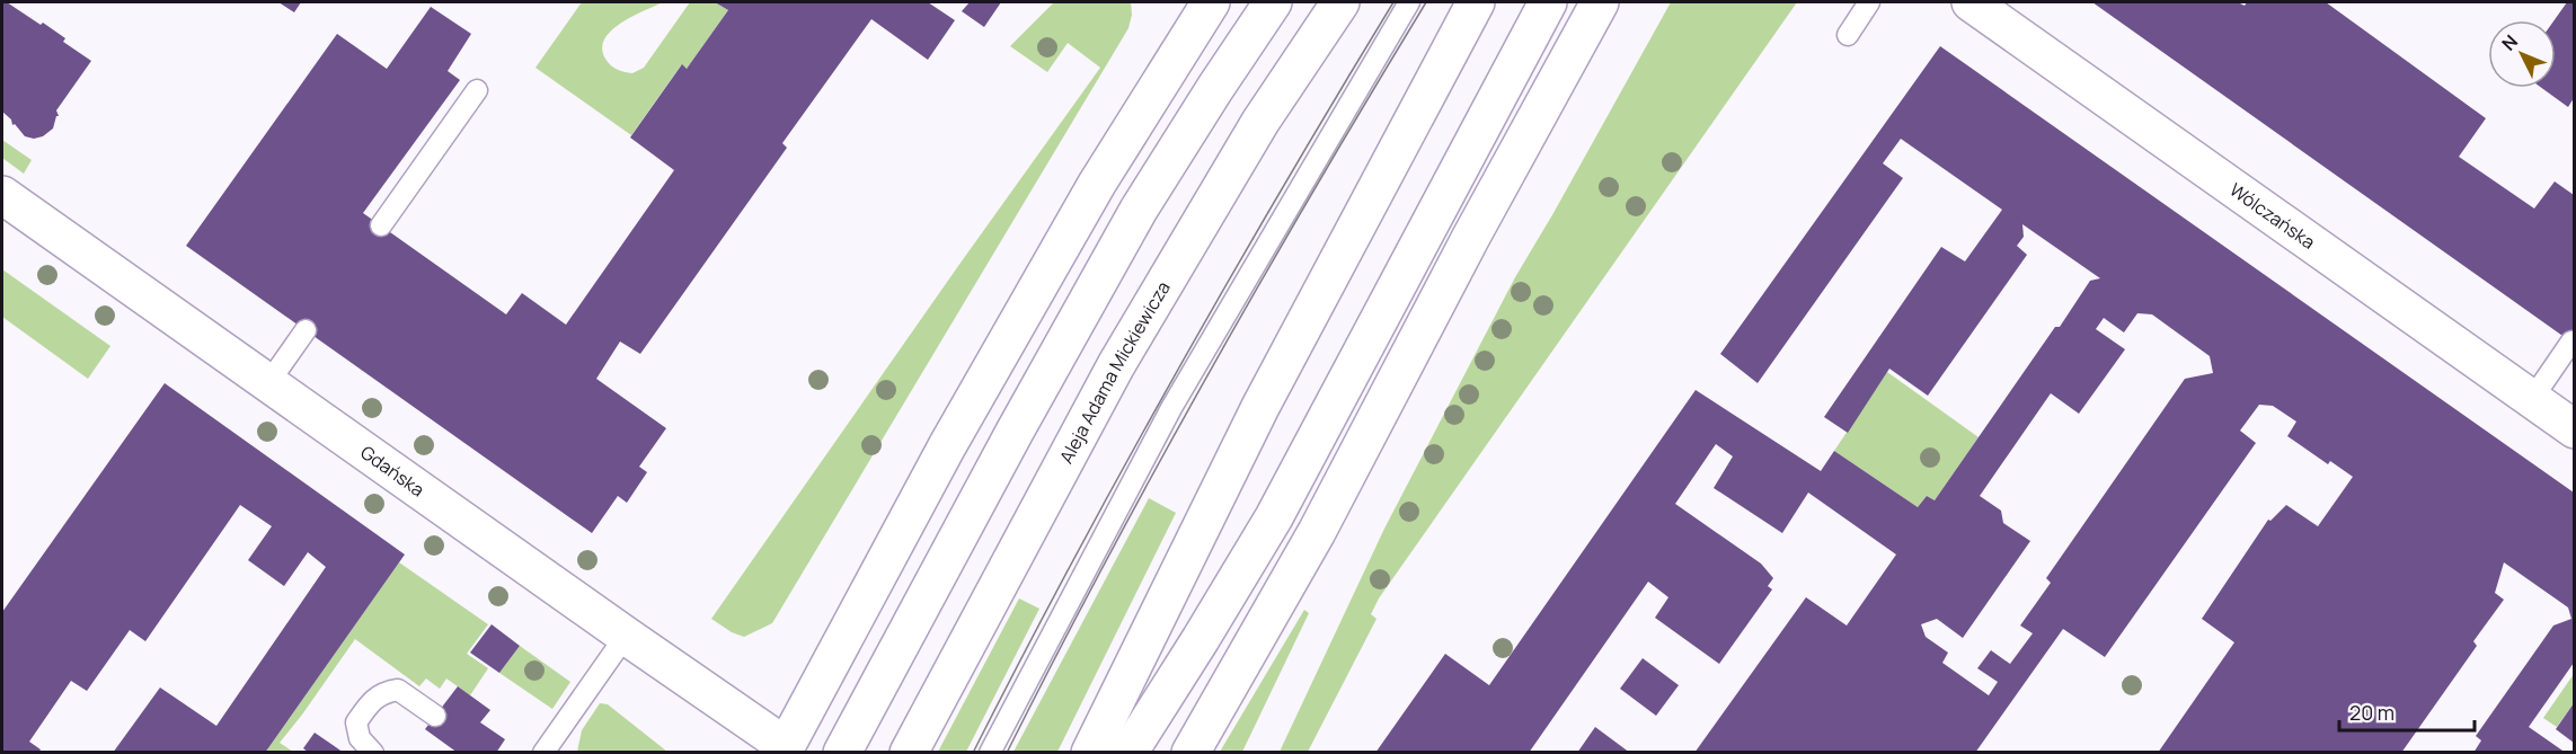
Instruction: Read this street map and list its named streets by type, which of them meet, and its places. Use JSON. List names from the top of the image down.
{
  "streets": {
    "main road": ["Wólczańska", "Aleja Adama Mickiewicza", "Gdańska"]
  },
  "scale_bar": "20 m",
  "north": "top left"
}
